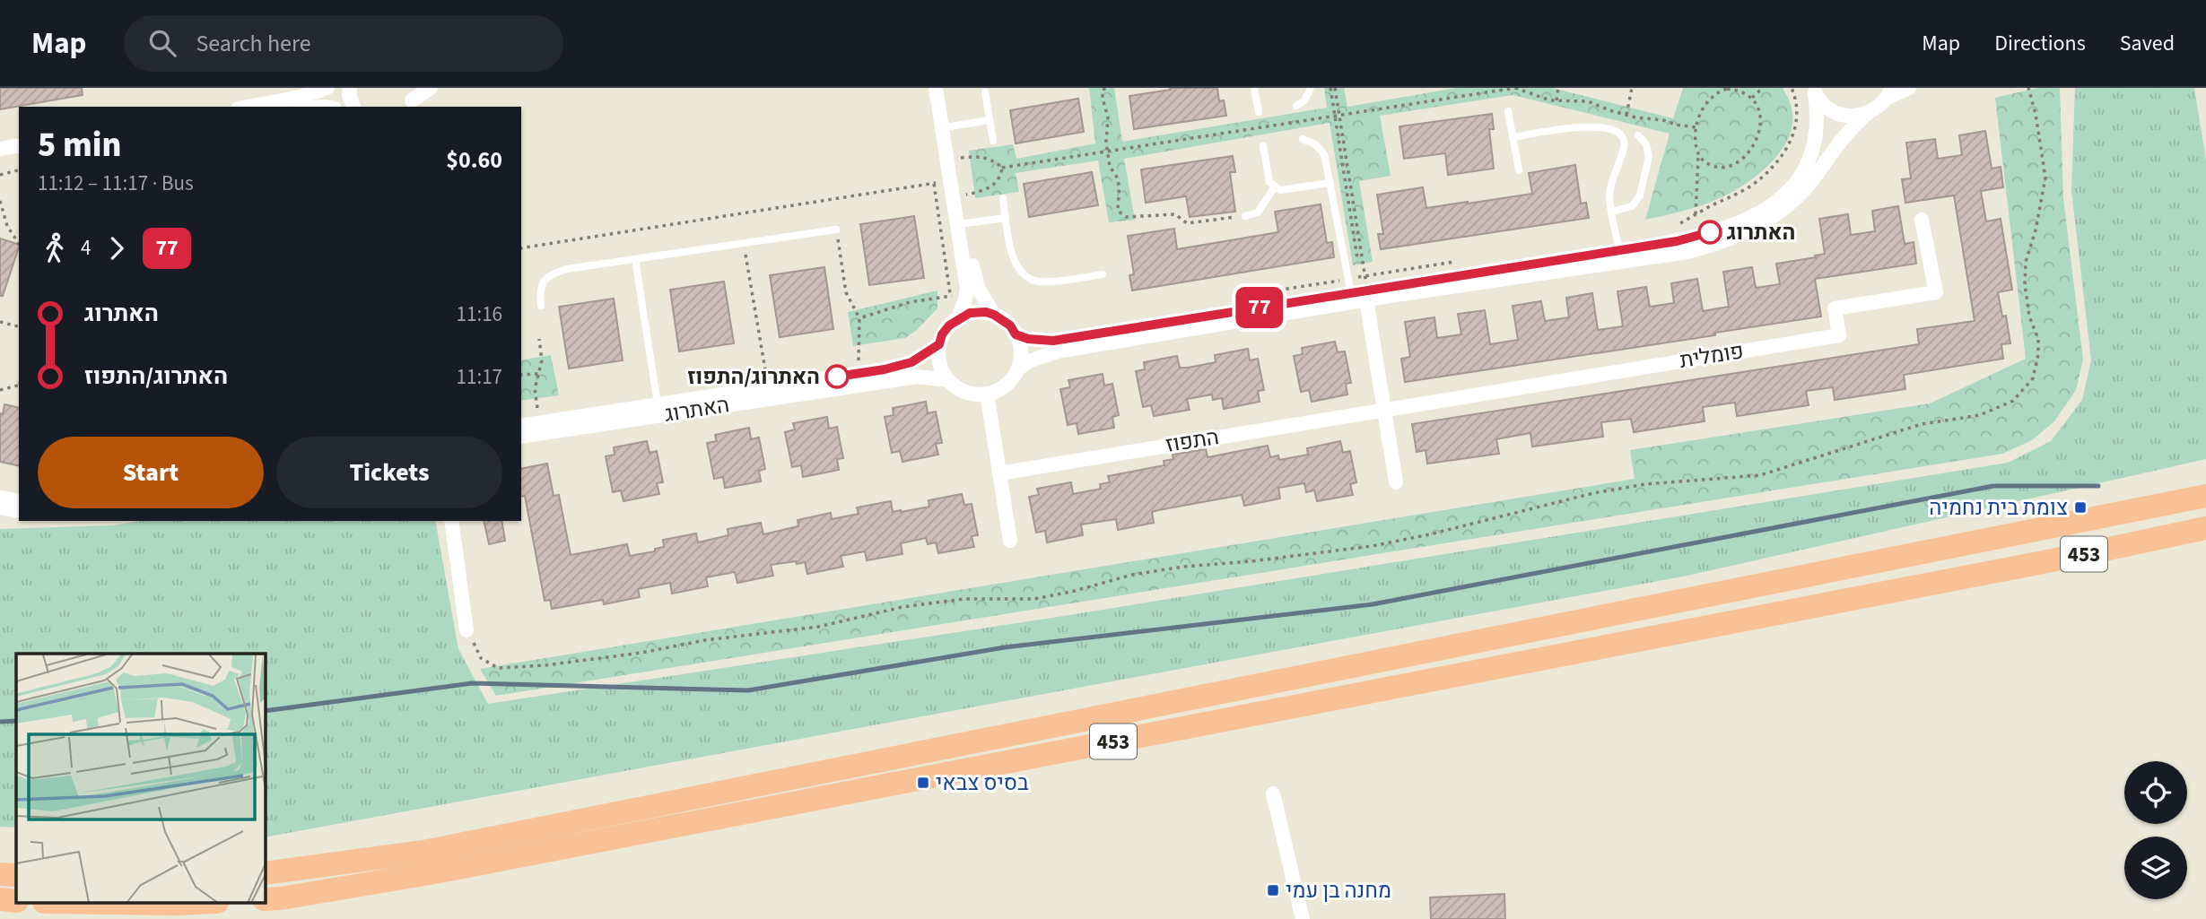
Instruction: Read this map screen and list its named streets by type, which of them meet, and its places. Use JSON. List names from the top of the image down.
{
  "streets": {
    "main road": ["453"],
    "street": ["פומלית", "האתרוג", "התפוז"]
  },
  "crossings": [
    ["פומלית", "התפוז"]
  ],
  "places": {
    "other": ["האתרוג", "האתרוג/התפוז"],
    "transit": ["צומת בית נחמיה", "בסיס צבאי", "מחנה בן עמי"]
  },
  "lines": ["bus line 77"],
  "page": {
    "header": "Map",
    "search": "Search here",
    "nav": ["Map", "Directions", "Saved"],
    "on_map": "77",
    "heading": ["5 min", "11:12 – 11:17 · Bus", "$0.60"],
    "legs": ["4", "77"],
    "list": [
      {
        "name": "האתרוג",
        "value": "11:16"
      },
      {
        "name": "האתרוג/התפוז",
        "value": "11:17"
      }
    ],
    "buttons": ["Start", "Tickets"]
  }
}
